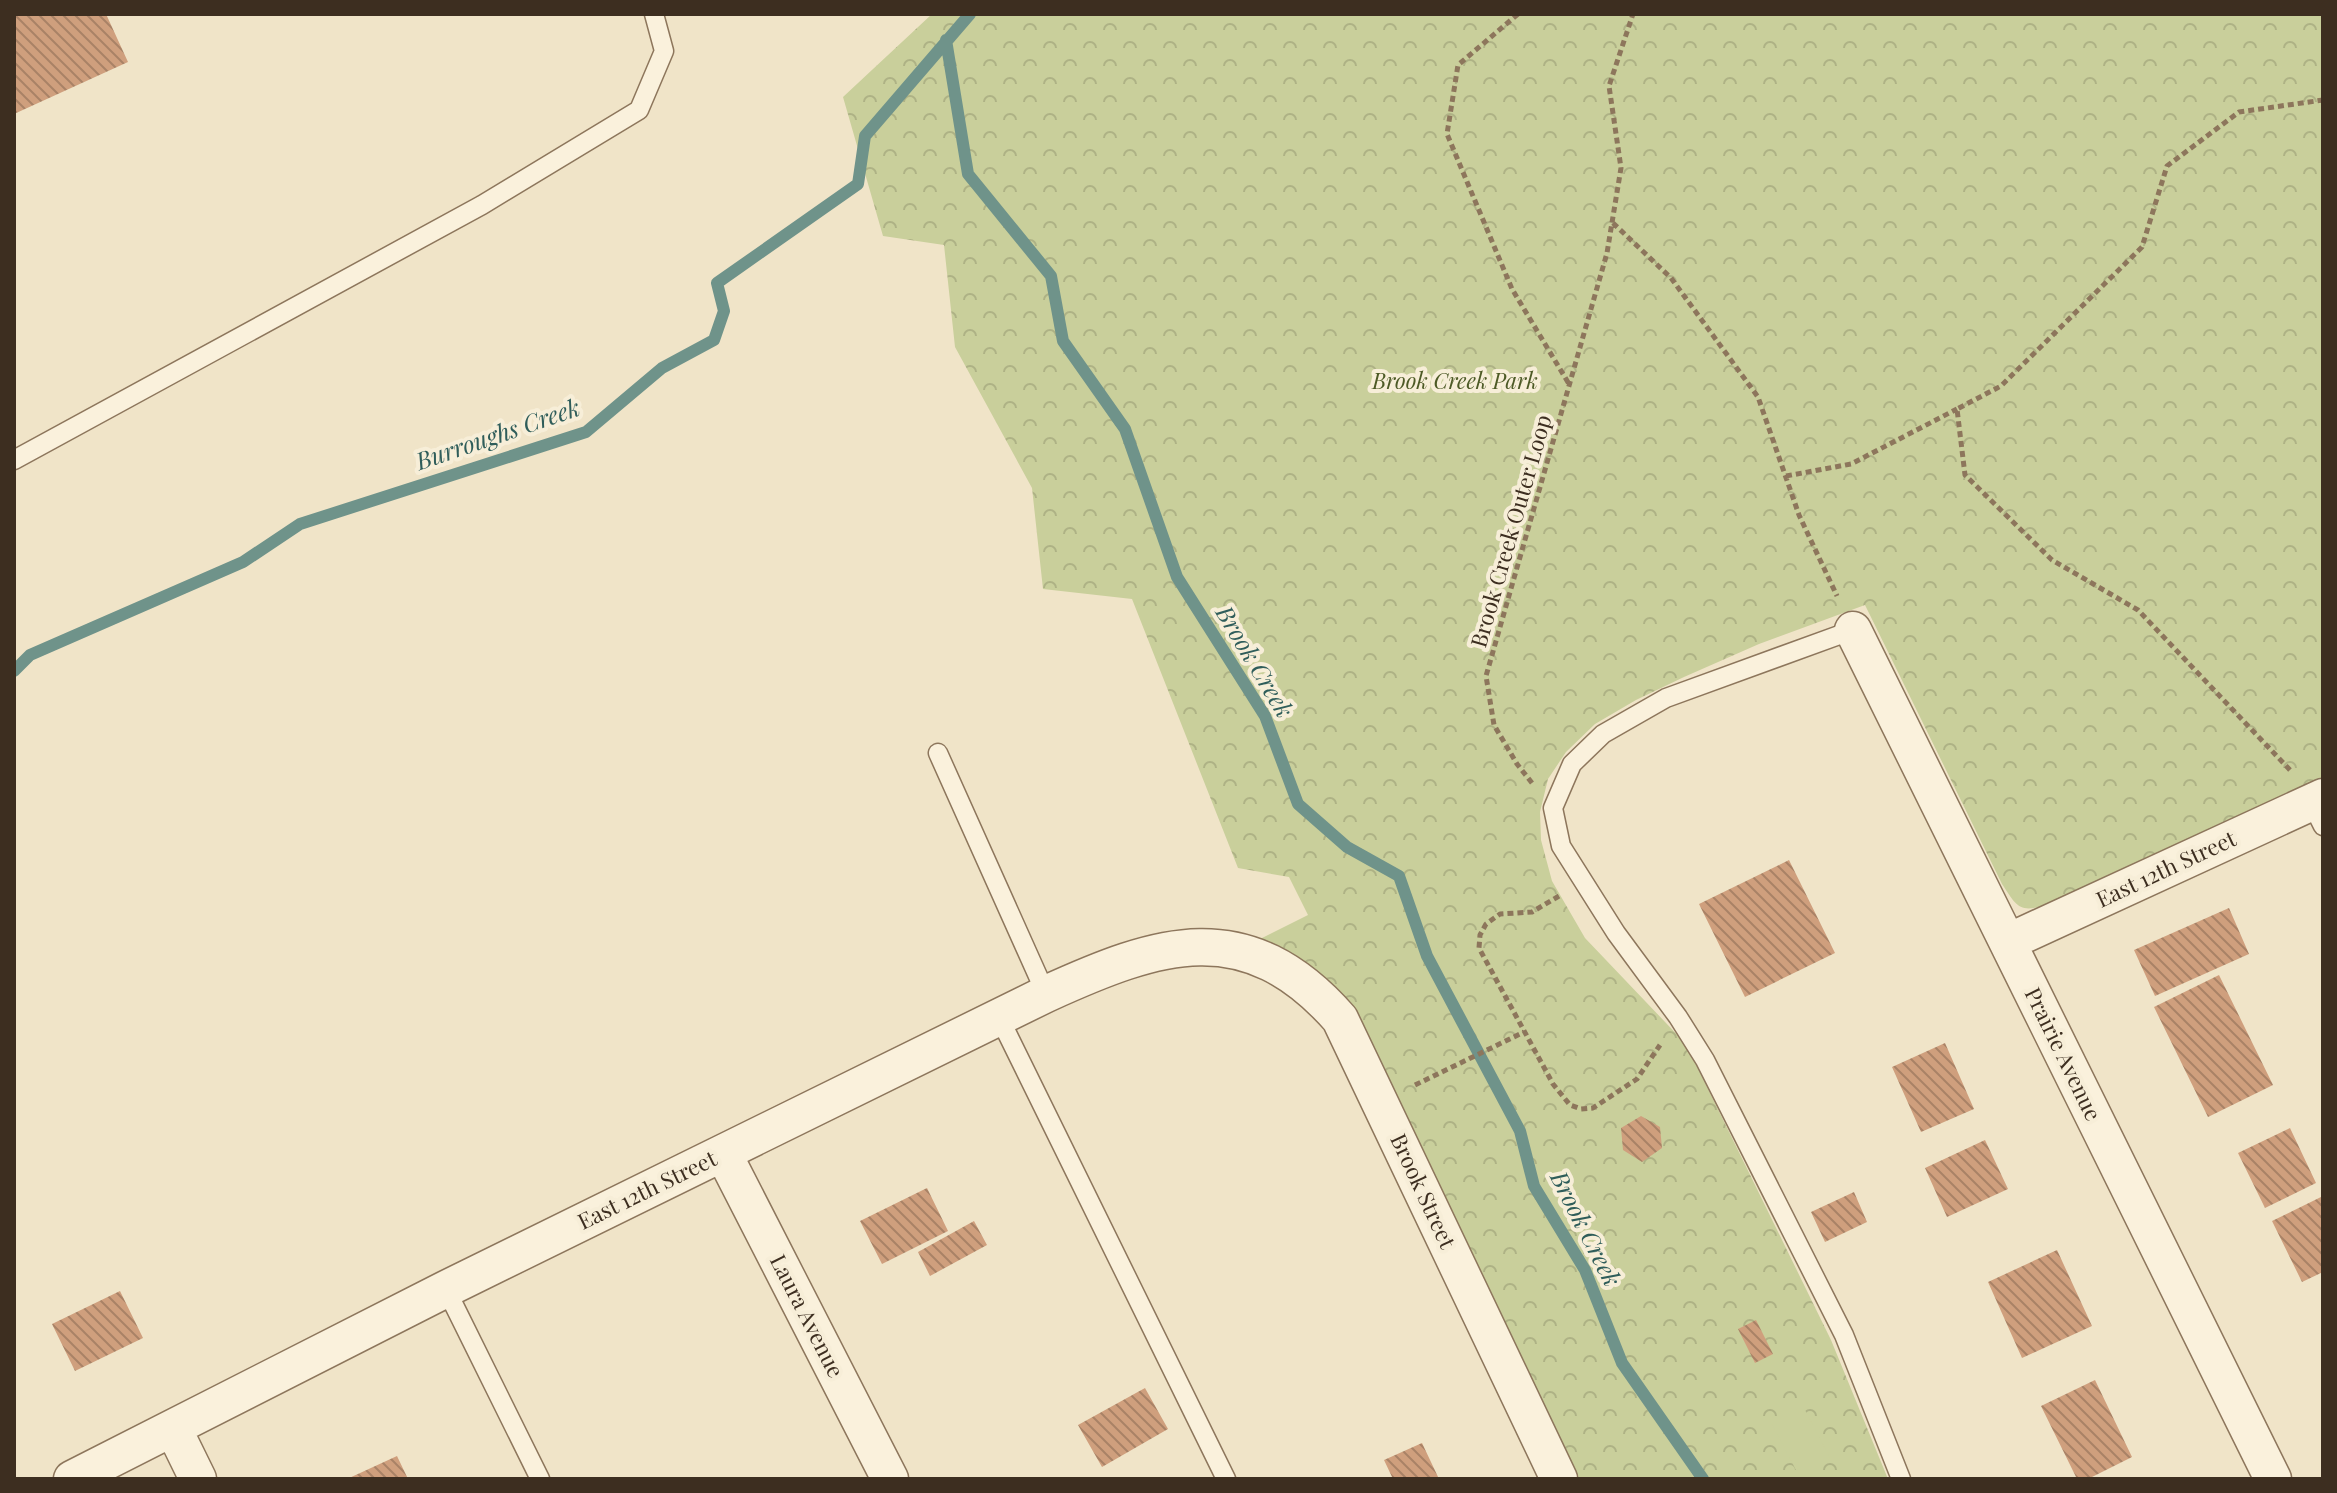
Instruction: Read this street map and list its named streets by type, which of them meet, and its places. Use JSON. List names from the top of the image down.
{
  "streets": {
    "street": [
      "East 12th Street",
      "Prairie Avenue",
      "Brook Street",
      "Laura Avenue"
    ],
    "path": ["Brook Creek Outer Loop"]
  },
  "crossings": [
    ["East 12th Street", "Prairie Avenue"],
    ["East 12th Street", "Brook Street"],
    ["East 12th Street", "Laura Avenue"]
  ],
  "water": ["Burroughs Creek", "Brook Creek"],
  "parks": ["Brook Creek Park"]
}
